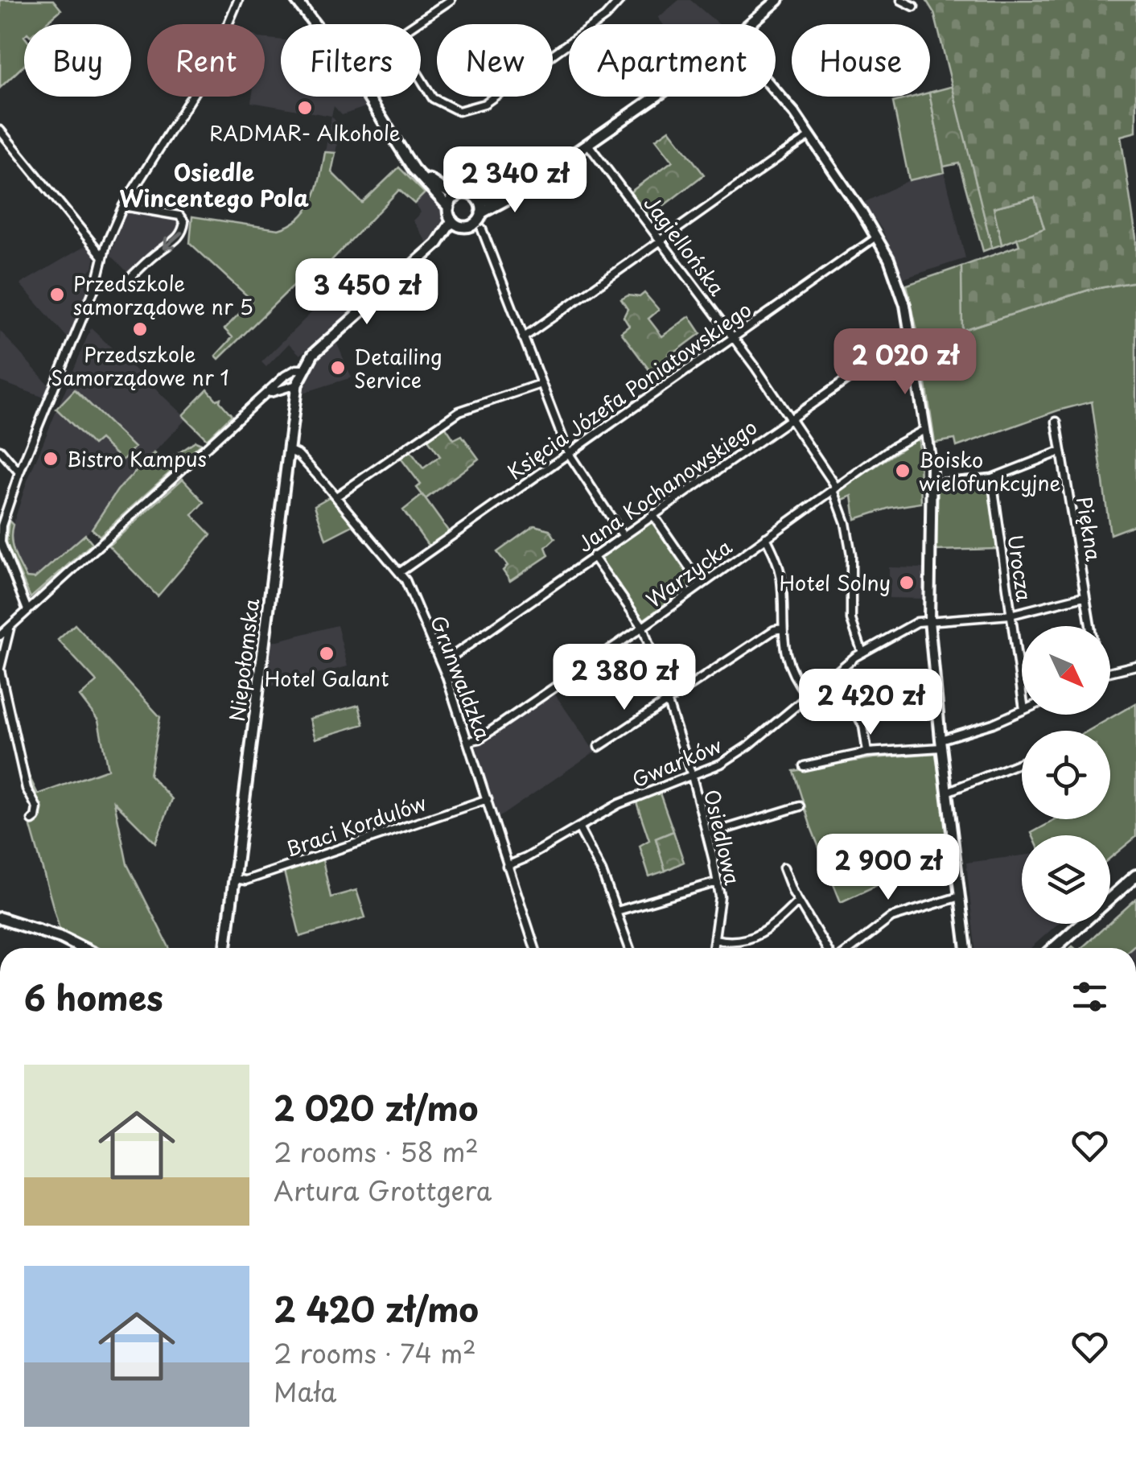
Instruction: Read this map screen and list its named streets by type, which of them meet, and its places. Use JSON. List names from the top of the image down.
{
  "streets": {
    "main road": ["Niepołomska"],
    "street": [
      "Jagiellońska",
      "Księcia Józefa Poniatowskiego",
      "Jana Kochanowskiego",
      "Piękna",
      "Urocza",
      "Warzycka",
      "Grunwaldzka",
      "Gwarków",
      "Braci Kordulów",
      "Osiedlowa"
    ]
  },
  "crossings": [
    ["Jagiellońska", "Księcia Józefa Poniatowskiego"],
    ["Jagiellońska", "Jana Kochanowskiego"],
    ["Jagiellońska", "Warzycka"],
    ["Jagiellońska", "Gwarków"],
    ["Księcia Józefa Poniatowskiego", "Grunwaldzka"],
    ["Jana Kochanowskiego", "Grunwaldzka"],
    ["Jana Kochanowskiego", "Osiedlowa"],
    ["Piękna", "Gwarków"],
    ["Urocza", "Gwarków"],
    ["Warzycka", "Grunwaldzka"],
    ["Warzycka", "Osiedlowa"],
    ["Niepołomska", "Grunwaldzka"],
    ["Niepołomska", "Braci Kordulów"],
    ["Grunwaldzka", "Gwarków"],
    ["Grunwaldzka", "Braci Kordulów"],
    ["Gwarków", "Osiedlowa"]
  ],
  "districts": ["Osiedle Wincentego Pola"],
  "places": [
    "RADMAR- Alkohole",
    "Przedszkole samorządowe nr 5",
    "Przedszkole Samorządowe nr 1",
    "Detailing Service",
    "Bistro Kampus",
    "Boisko wielofunkcyjne",
    "Hotel Solny",
    "Hotel Galant"
  ],
  "north": "bottom right",
  "page": {
    "chip": [
      "Buy",
      "Rent",
      "Filters",
      "New",
      "Apartment",
      "House"
    ],
    "price": [
      "2 340 zł",
      "3 450 zł",
      "2 020 zł",
      "2 380 zł",
      "2 420 zł",
      "2 900 zł"
    ],
    "heading": "6 homes",
    "list": [
      {
        "name": "2 020 zł/mo",
        "note": "2 rooms · 58 m² · Artura Grottgera"
      },
      {
        "name": "2 420 zł/mo",
        "note": "2 rooms · 74 m² · Mała"
      }
    ]
  }
}
